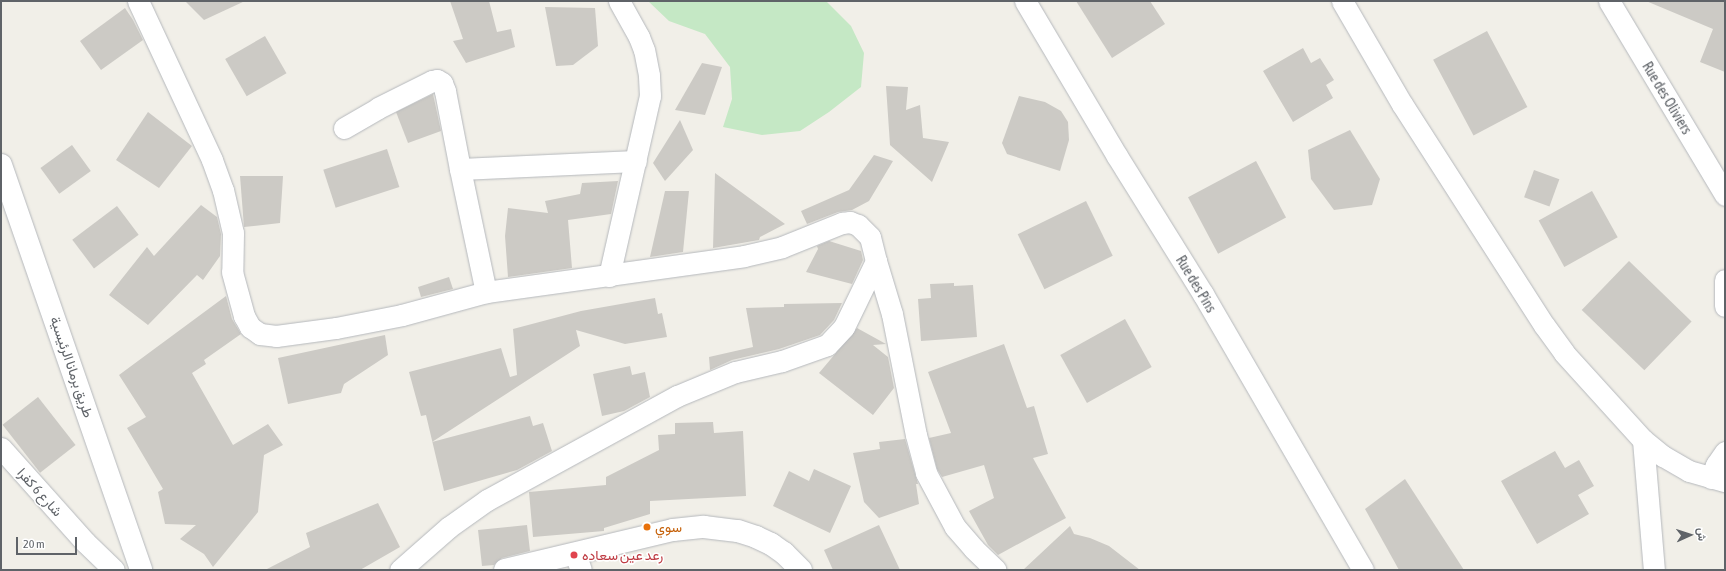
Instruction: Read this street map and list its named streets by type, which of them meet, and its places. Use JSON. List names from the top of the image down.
{
  "streets": {
    "main road": ["طريق برمانا الرئيسية"],
    "street": ["Rue des Oliviers", "Rue des Pins", "شارع 6 كفرا"]
  },
  "places": ["سوي", "رعد عين سعاده"],
  "scale_bar": "20 m",
  "north": "right"
}
